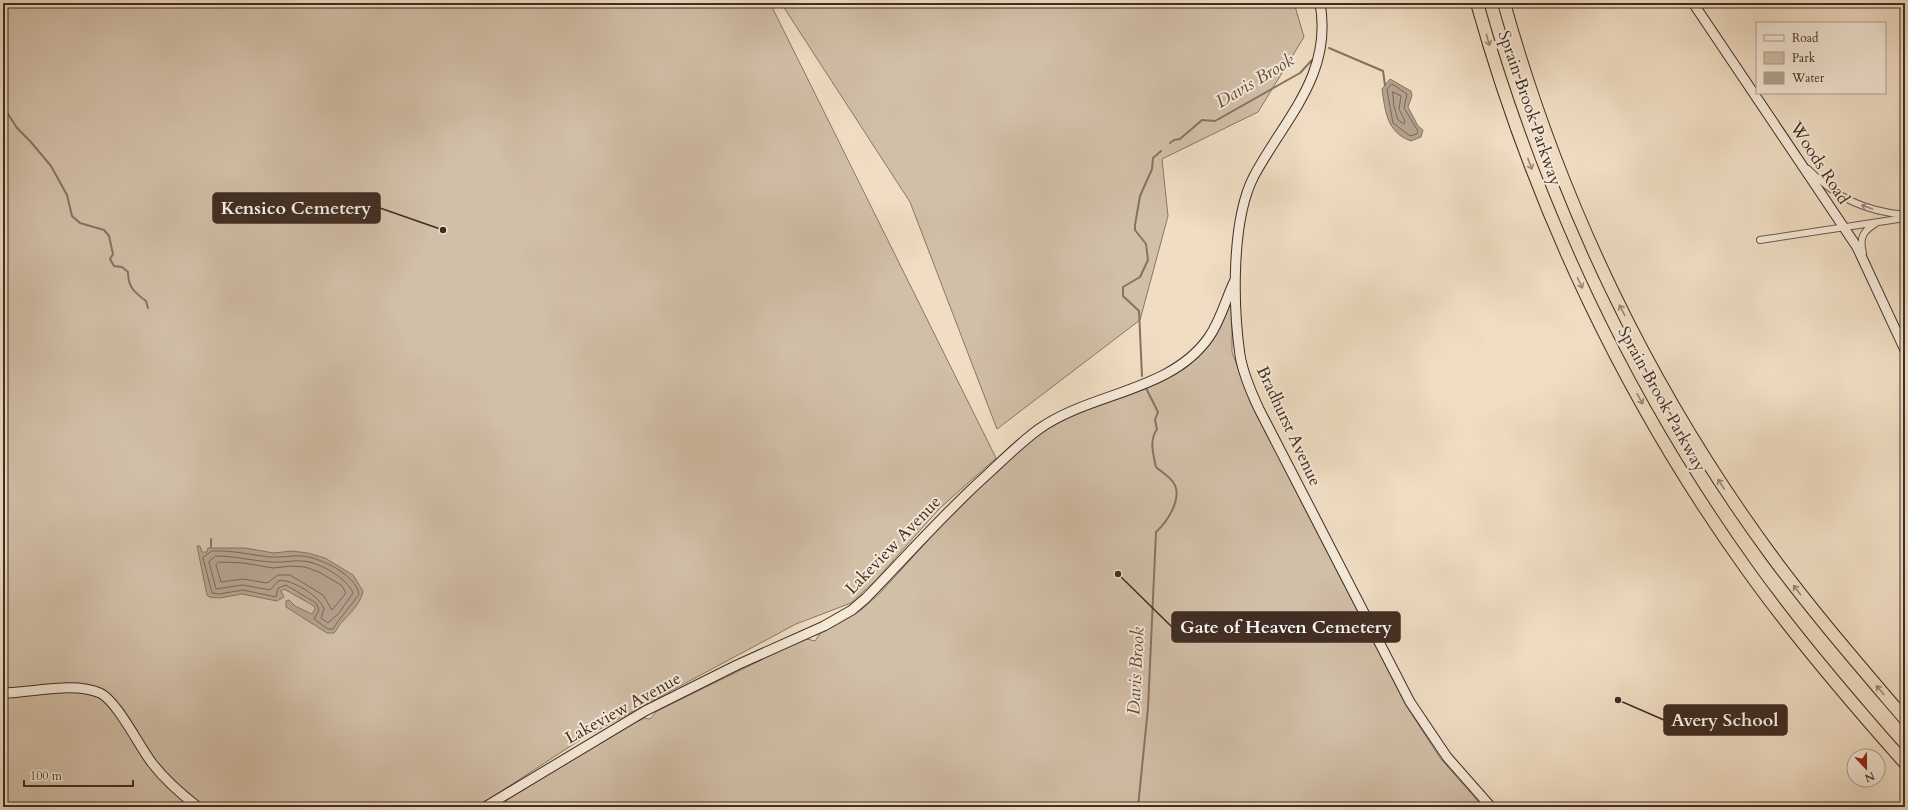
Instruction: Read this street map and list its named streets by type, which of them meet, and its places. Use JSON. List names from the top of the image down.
{
  "streets": {
    "highway": ["Sprain Brook Parkway"],
    "street": ["Woods Road", "Bradhurst Avenue", "Lakeview Avenue"]
  },
  "crossings": [
    ["Bradhurst Avenue", "Lakeview Avenue"]
  ],
  "water": ["Davis Brook"],
  "places": ["Kensico Cemetery", "Gate of Heaven Cemetery", "Avery School"],
  "legend": ["Road", "Park", "Water"],
  "scale_bar": "100 m",
  "north": "bottom"
}
